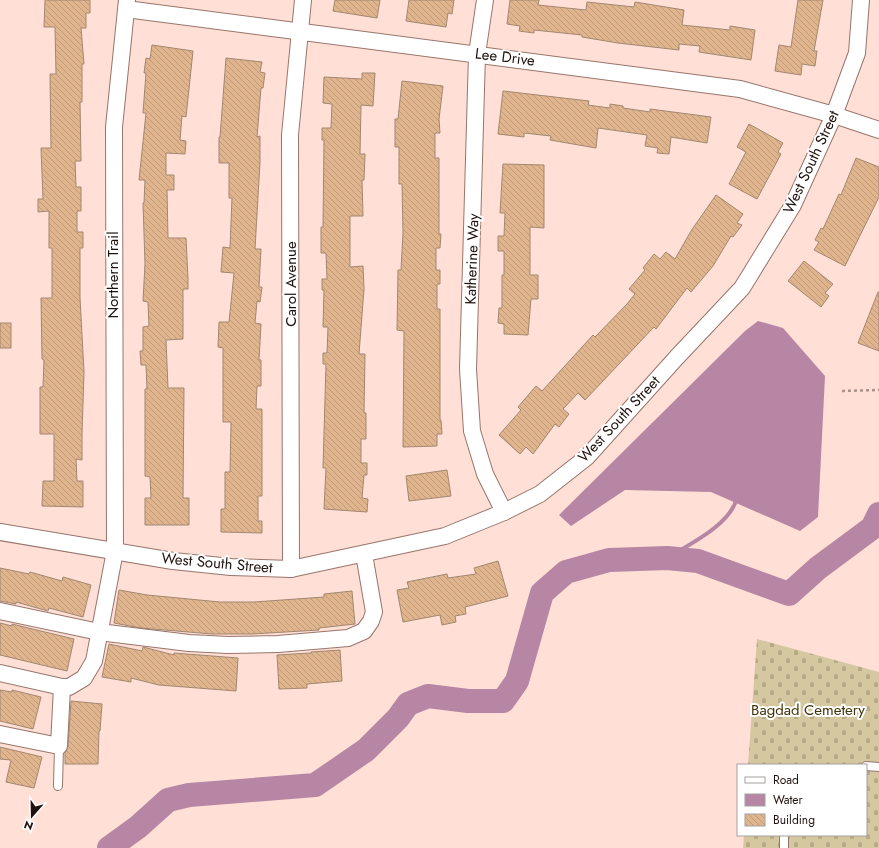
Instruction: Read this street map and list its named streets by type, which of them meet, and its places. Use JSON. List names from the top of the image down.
{
  "streets": {
    "street": [
      "Lee Drive",
      "West South Street",
      "Katherine Way",
      "Northern Trail",
      "Carol Avenue"
    ]
  },
  "crossings": [
    ["Lee Drive", "West South Street"],
    ["Lee Drive", "Katherine Way"],
    ["Lee Drive", "Northern Trail"],
    ["Lee Drive", "Carol Avenue"],
    ["West South Street", "Katherine Way"],
    ["West South Street", "Northern Trail"],
    ["West South Street", "Carol Avenue"]
  ],
  "parks": ["Bagdad Cemetery"],
  "legend": ["Road", "Water", "Building"],
  "north": "bottom"
}
